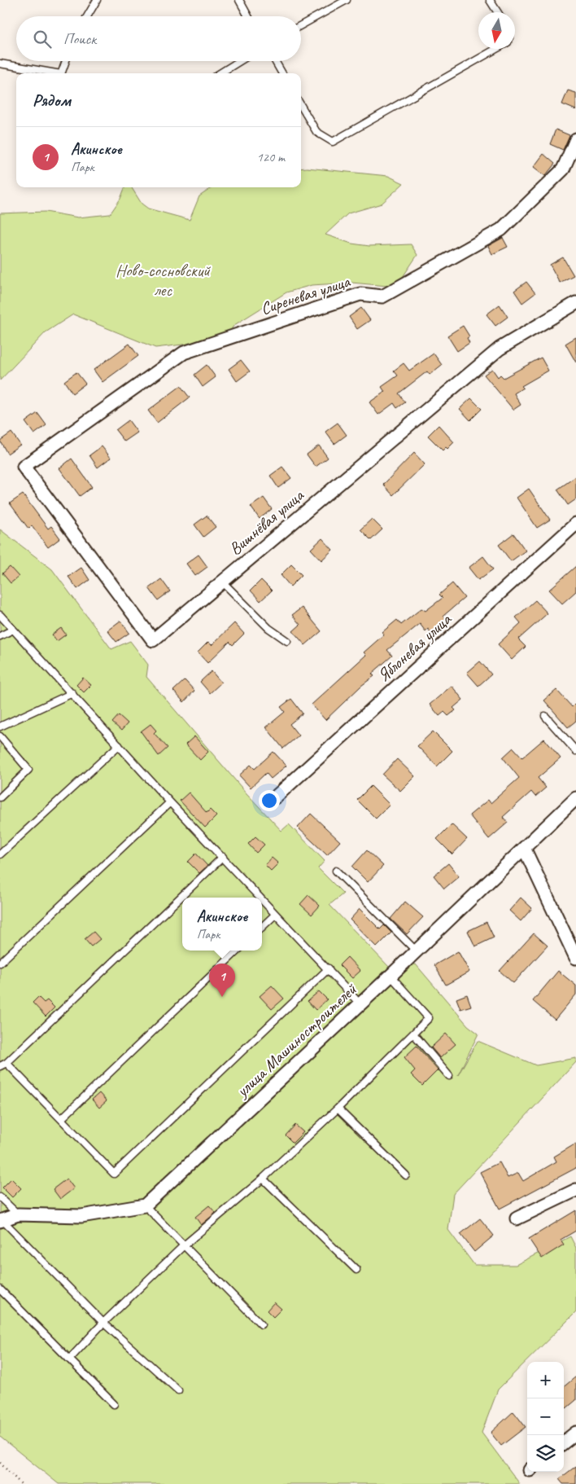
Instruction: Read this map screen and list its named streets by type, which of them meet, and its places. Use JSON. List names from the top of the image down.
{
  "streets": {
    "street": [
      "Сиреневая улица",
      "Вишнёвая улица",
      "Яблоневая улица",
      "улица Машиностроителей"
    ]
  },
  "crossings": [
    ["Сиреневая улица", "Вишнёвая улица"]
  ],
  "parks": ["Ново-сосновский лес"],
  "north": "bottom",
  "page": {
    "search": "Поиск",
    "heading": "Рядом",
    "list": [
      {
        "mark": "1",
        "name": "Акинское",
        "note": "Парк",
        "value": "120 m"
      }
    ],
    "popup": ["Акинское", "Парк"],
    "pins": "1",
    "map_buttons": ["+", "−"]
  }
}
